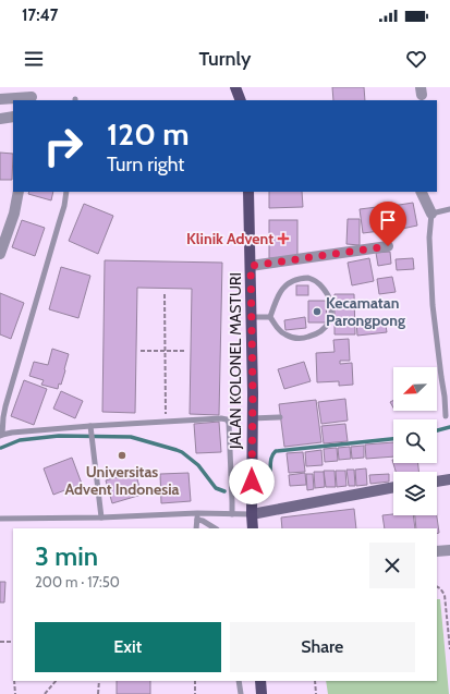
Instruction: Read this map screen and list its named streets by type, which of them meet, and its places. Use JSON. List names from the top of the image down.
{
  "streets": {
    "main road": ["JALAN KOLONEL MASTURI"]
  },
  "places": {
    "health": ["Klinik Advent"],
    "other": ["Kecamatan Parongpong", "Universitas Advent Indonesia"]
  },
  "north": "bottom left",
  "page": {
    "status": "17:47",
    "header": "Turnly",
    "turn": ["120 m", "Turn right"],
    "heading": ["3 min", "200 m · 17:50"],
    "buttons": ["Exit", "Share"]
  }
}
